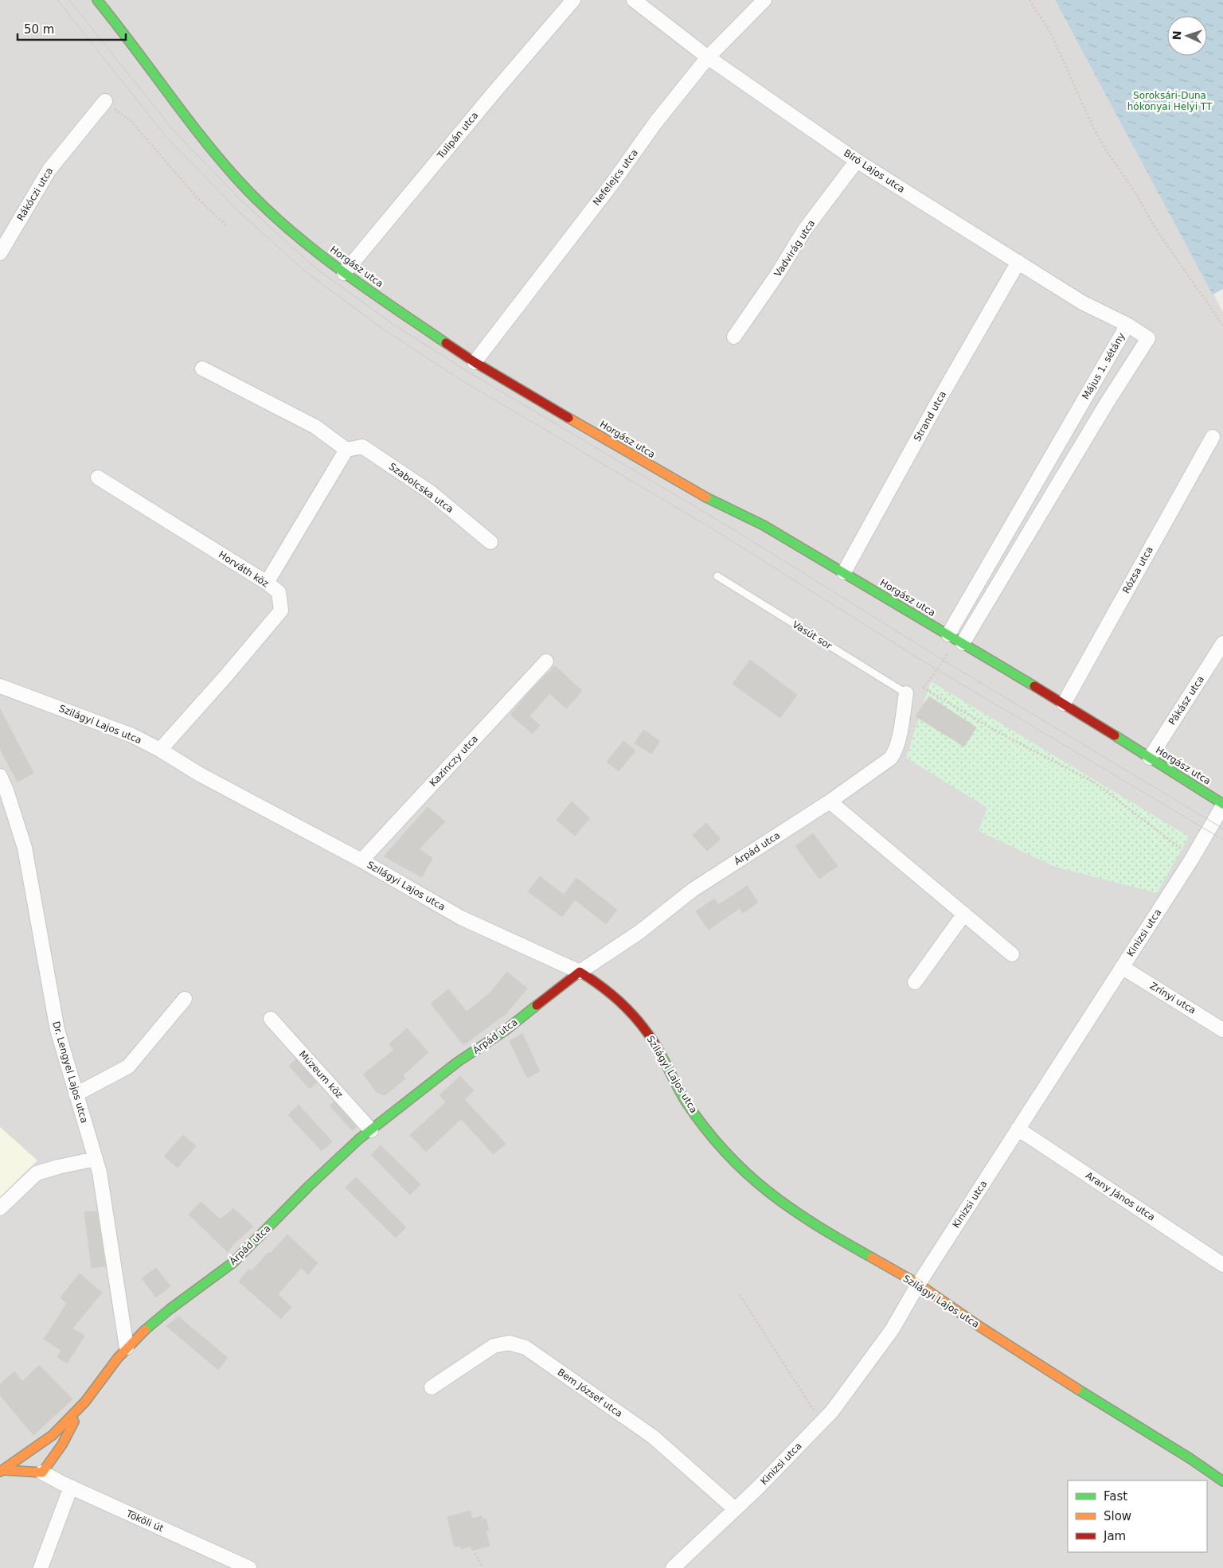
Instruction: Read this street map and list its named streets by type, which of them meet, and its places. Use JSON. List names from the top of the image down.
{
  "streets": {
    "street": [
      "Tulipán utca",
      "Bíró Lajos utca",
      "Nefelejcs utca",
      "Rákóczi utca",
      "Vadvirág utca",
      "Horgász utca",
      "Május 1. sétány",
      "Strand utca",
      "Szabolcska utca",
      "Horváth köz",
      "Rózsa utca",
      "Pákász utca",
      "Szilágyi Lajos utca",
      "Kazinczy utca",
      "Árpád utca",
      "Kinizsi utca",
      "Zrínyi utca",
      "Dr. Lengyel Lajos utca",
      "Múzeum köz",
      "Arany János utca",
      "Bem József utca",
      "Tököli út"
    ],
    "lane": ["Vasút sor"]
  },
  "crossings": [
    ["Tulipán utca", "Horgász utca"],
    ["Bíró Lajos utca", "Nefelejcs utca"],
    ["Bíró Lajos utca", "Vadvirág utca"],
    ["Bíró Lajos utca", "Május 1. sétány"],
    ["Bíró Lajos utca", "Strand utca"],
    ["Nefelejcs utca", "Horgász utca"],
    ["Horgász utca", "Május 1. sétány"],
    ["Horgász utca", "Strand utca"],
    ["Horgász utca", "Rózsa utca"],
    ["Horgász utca", "Pákász utca"],
    ["Horgász utca", "Kinizsi utca"],
    ["Horváth köz", "Szilágyi Lajos utca"],
    ["Vasút sor", "Árpád utca"],
    ["Szilágyi Lajos utca", "Kazinczy utca"],
    ["Szilágyi Lajos utca", "Árpád utca"],
    ["Szilágyi Lajos utca", "Kinizsi utca"],
    ["Árpád utca", "Dr. Lengyel Lajos utca"],
    ["Árpád utca", "Múzeum köz"],
    ["Árpád utca", "Tököli út"],
    ["Kinizsi utca", "Zrínyi utca"],
    ["Kinizsi utca", "Arany János utca"],
    ["Kinizsi utca", "Bem József utca"]
  ],
  "parks": ["Soroksári-Duna hókonyai Helyi TT"],
  "legend": ["Fast", "Slow", "Jam"],
  "scale_bar": "50 m",
  "north": "left"
}
